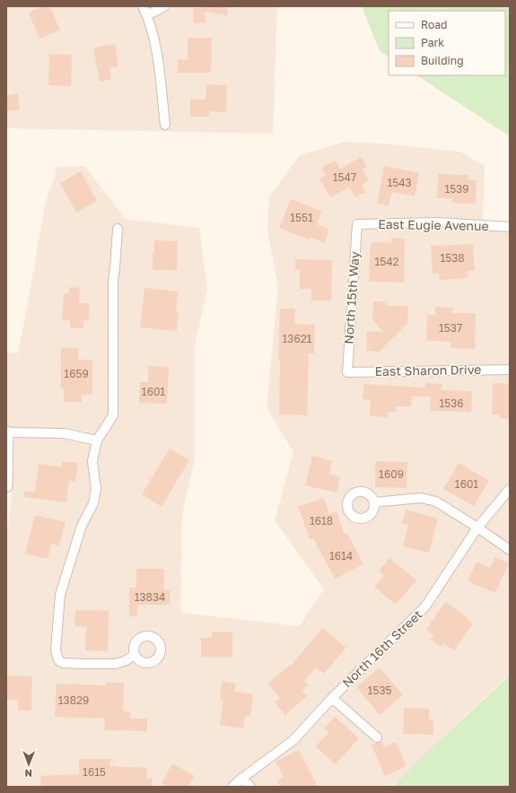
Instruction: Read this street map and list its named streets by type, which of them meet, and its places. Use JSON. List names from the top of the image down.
{
  "streets": {
    "street": [
      "East Eugie Avenue",
      "North 15th Way",
      "East Sharon Drive",
      "North 16th Street"
    ]
  },
  "crossings": [
    ["East Eugie Avenue", "North 15th Way"],
    ["North 15th Way", "East Sharon Drive"]
  ],
  "house_numbers": [
    "1547",
    "1543",
    "1539",
    "1551",
    "1538",
    "1542",
    "1537",
    "13621",
    "1659",
    "1601",
    "1536",
    "1609",
    "1601",
    "1618",
    "1614",
    "13834",
    "1535",
    "13829",
    "1615"
  ],
  "legend": ["Road", "Park", "Building"],
  "north": "bottom"
}
